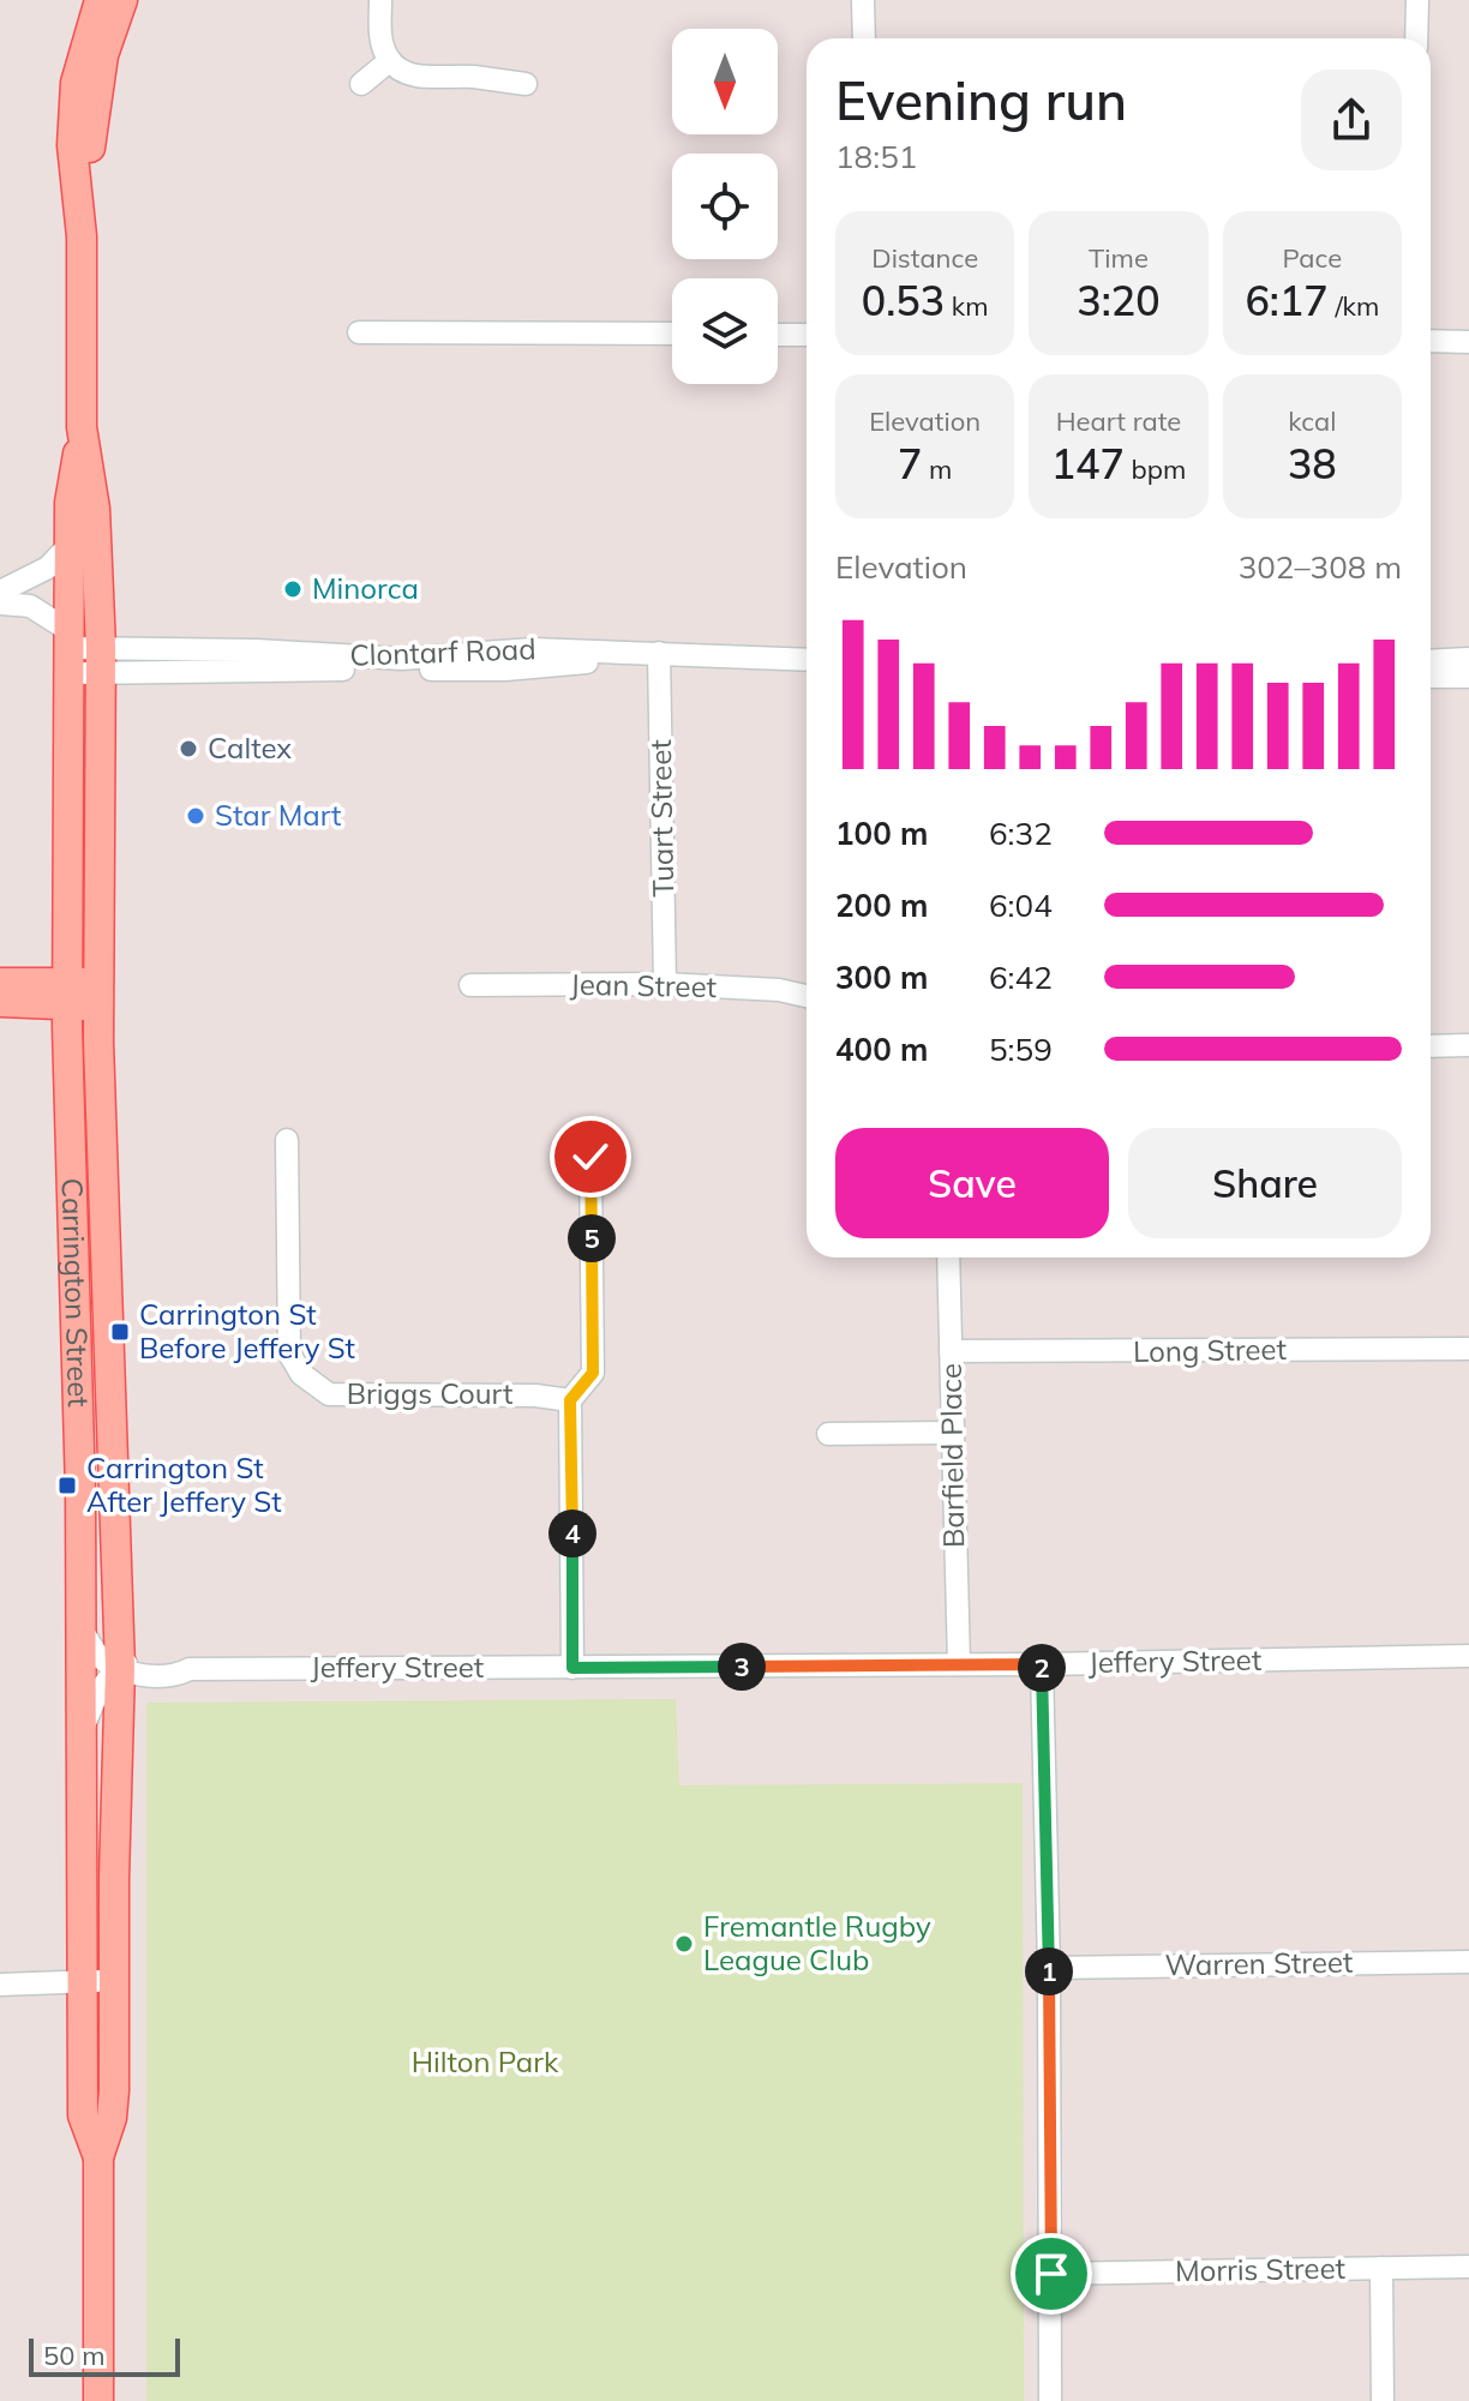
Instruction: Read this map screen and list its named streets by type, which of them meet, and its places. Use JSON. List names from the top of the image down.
{
  "streets": {
    "main road": ["Carrington Street"],
    "street": [
      "Clontarf Road",
      "Tuart Street",
      "Jean Street",
      "Long Street",
      "Briggs Court",
      "Barfield Place",
      "Jeffery Street",
      "Warren Street",
      "Morris Street"
    ]
  },
  "crossings": [
    ["Clontarf Road", "Tuart Street"],
    ["Clontarf Road", "Carrington Street"],
    ["Tuart Street", "Jean Street"],
    ["Carrington Street", "Jeffery Street"],
    ["Long Street", "Barfield Place"],
    ["Barfield Place", "Jeffery Street"]
  ],
  "parks": ["Hilton Park"],
  "places": {
    "other": [
      "Minorca",
      "Caltex",
      "Star Mart",
      "Fremantle Rugby League Club"
    ],
    "transit": ["Carrington St Before Jeffery St", "Carrington St After Jeffery St"]
  },
  "scale_bar": "50 m",
  "north": "bottom",
  "page": {
    "heading": ["Evening run", "18:51"],
    "stats": [
      ["Distance", "0.53 km"],
      ["Time", "3:20"],
      ["Pace", "6:17 /km"],
      ["Elevation", "7 m"],
      ["Heart rate", "147 bpm"],
      ["kcal", "38"]
    ],
    "chart": ["Elevation", "302–308 m"],
    "list": [
      {
        "name": "100 m",
        "note": "6:32"
      },
      {
        "name": "200 m",
        "note": "6:04"
      },
      {
        "name": "300 m",
        "note": "6:42"
      },
      {
        "name": "400 m",
        "note": "5:59"
      }
    ],
    "buttons": ["Save", "Share"],
    "pins": [
      "5",
      "4",
      "3",
      "2",
      "1"
    ],
    "scale": "50 m"
  }
}
